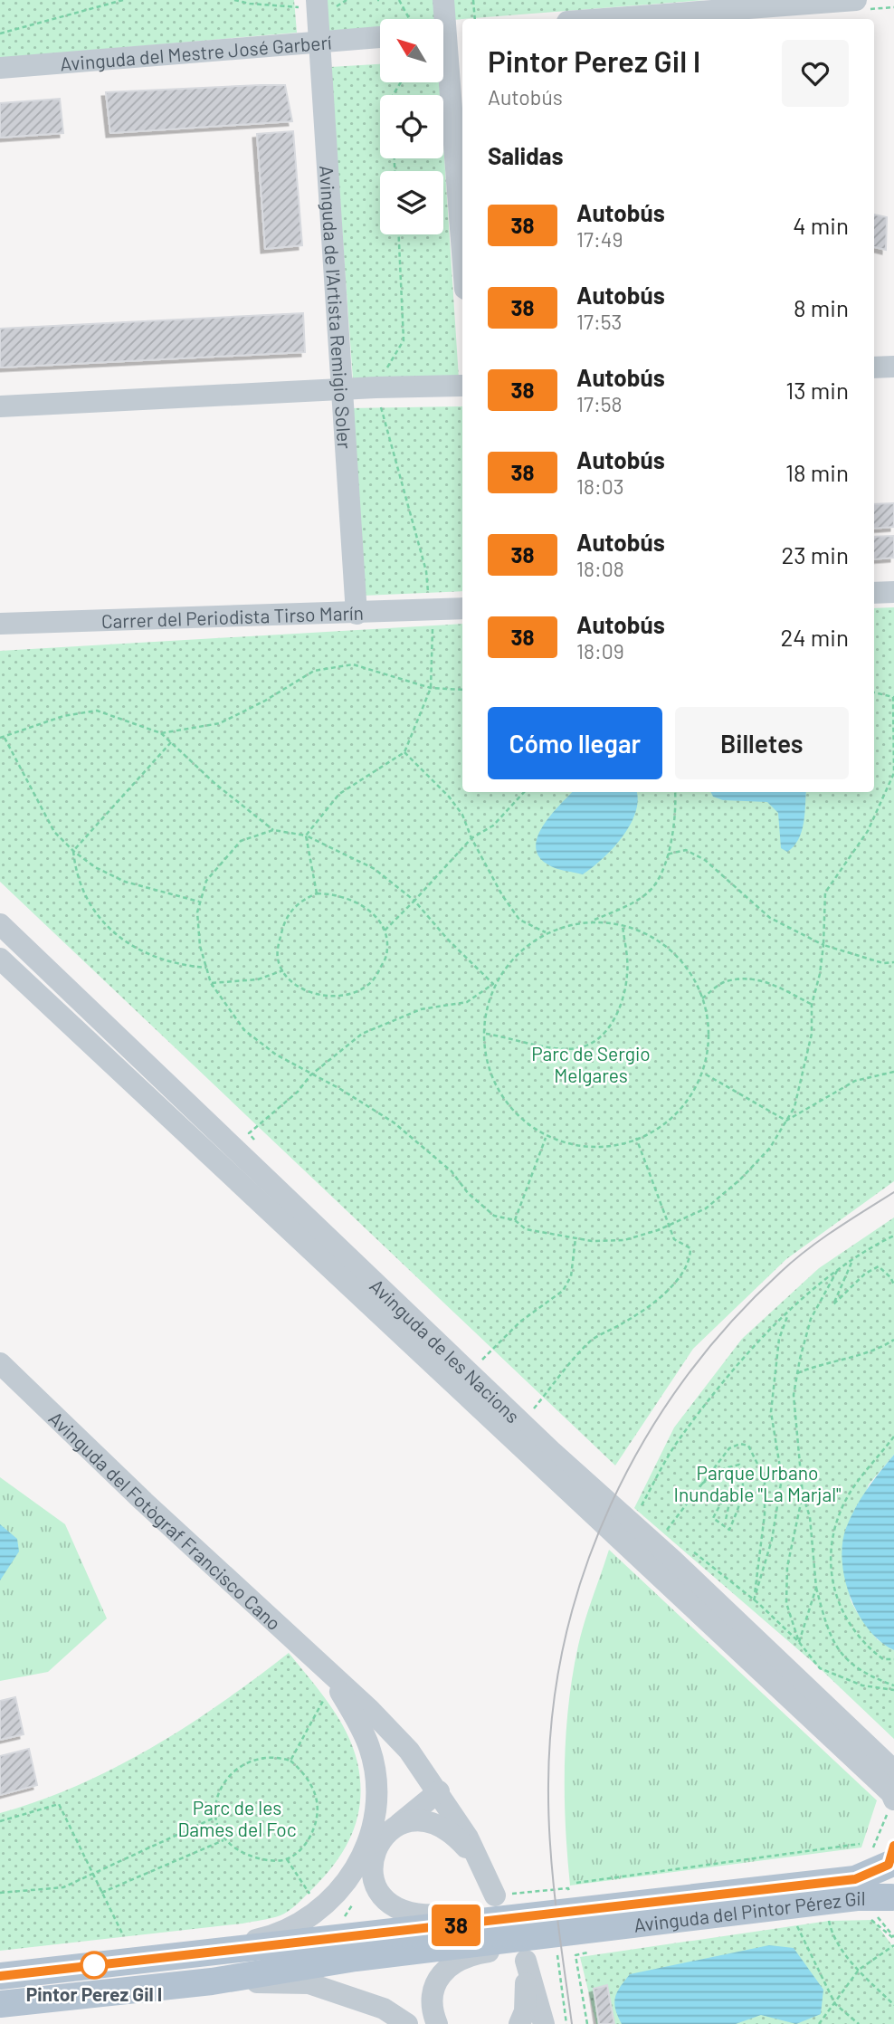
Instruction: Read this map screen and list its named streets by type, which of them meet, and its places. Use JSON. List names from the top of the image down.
{
  "streets": {
    "main road": ["Avinguda del Pintor Pérez Gil"],
    "street": [
      "Avinguda del Mestre José Garberí",
      "Avinguda de l'Artista Remigio Soler",
      "Carrer del Periodista Tirso Marín",
      "Avinguda de les Nacions",
      "Avinguda del Fotògraf Francisco Cano"
    ]
  },
  "crossings": [
    ["Avinguda del Mestre José Garberí", "Avinguda de l'Artista Remigio Soler"],
    ["Avinguda de l'Artista Remigio Soler", "Carrer del Periodista Tirso Marín"],
    ["Avinguda del Fotògraf Francisco Cano", "Avinguda del Pintor Pérez Gil"]
  ],
  "parks": ["Parc de Sergio Melgares", "Parque Urbano Inundable \"La Marjal\"", "Parc de les Dames del Foc"],
  "places": ["Pintor Perez Gil I"],
  "lines": ["bus line 38"],
  "north": "top left",
  "page": {
    "on_map": "38",
    "heading": [
      ["Pintor Perez Gil I", "Autobús"],
      "Salidas"
    ],
    "list": [
      {
        "mark": "38",
        "name": "Autobús",
        "note": "17:49",
        "value": "4 min"
      },
      {
        "mark": "38",
        "name": "Autobús",
        "note": "17:53",
        "value": "8 min"
      },
      {
        "mark": "38",
        "name": "Autobús",
        "note": "17:58",
        "value": "13 min"
      },
      {
        "mark": "38",
        "name": "Autobús",
        "note": "18:03",
        "value": "18 min"
      },
      {
        "mark": "38",
        "name": "Autobús",
        "note": "18:08",
        "value": "23 min"
      },
      {
        "mark": "38",
        "name": "Autobús",
        "note": "18:09",
        "value": "24 min"
      }
    ],
    "buttons": ["Cómo llegar", "Billetes"]
  }
}
